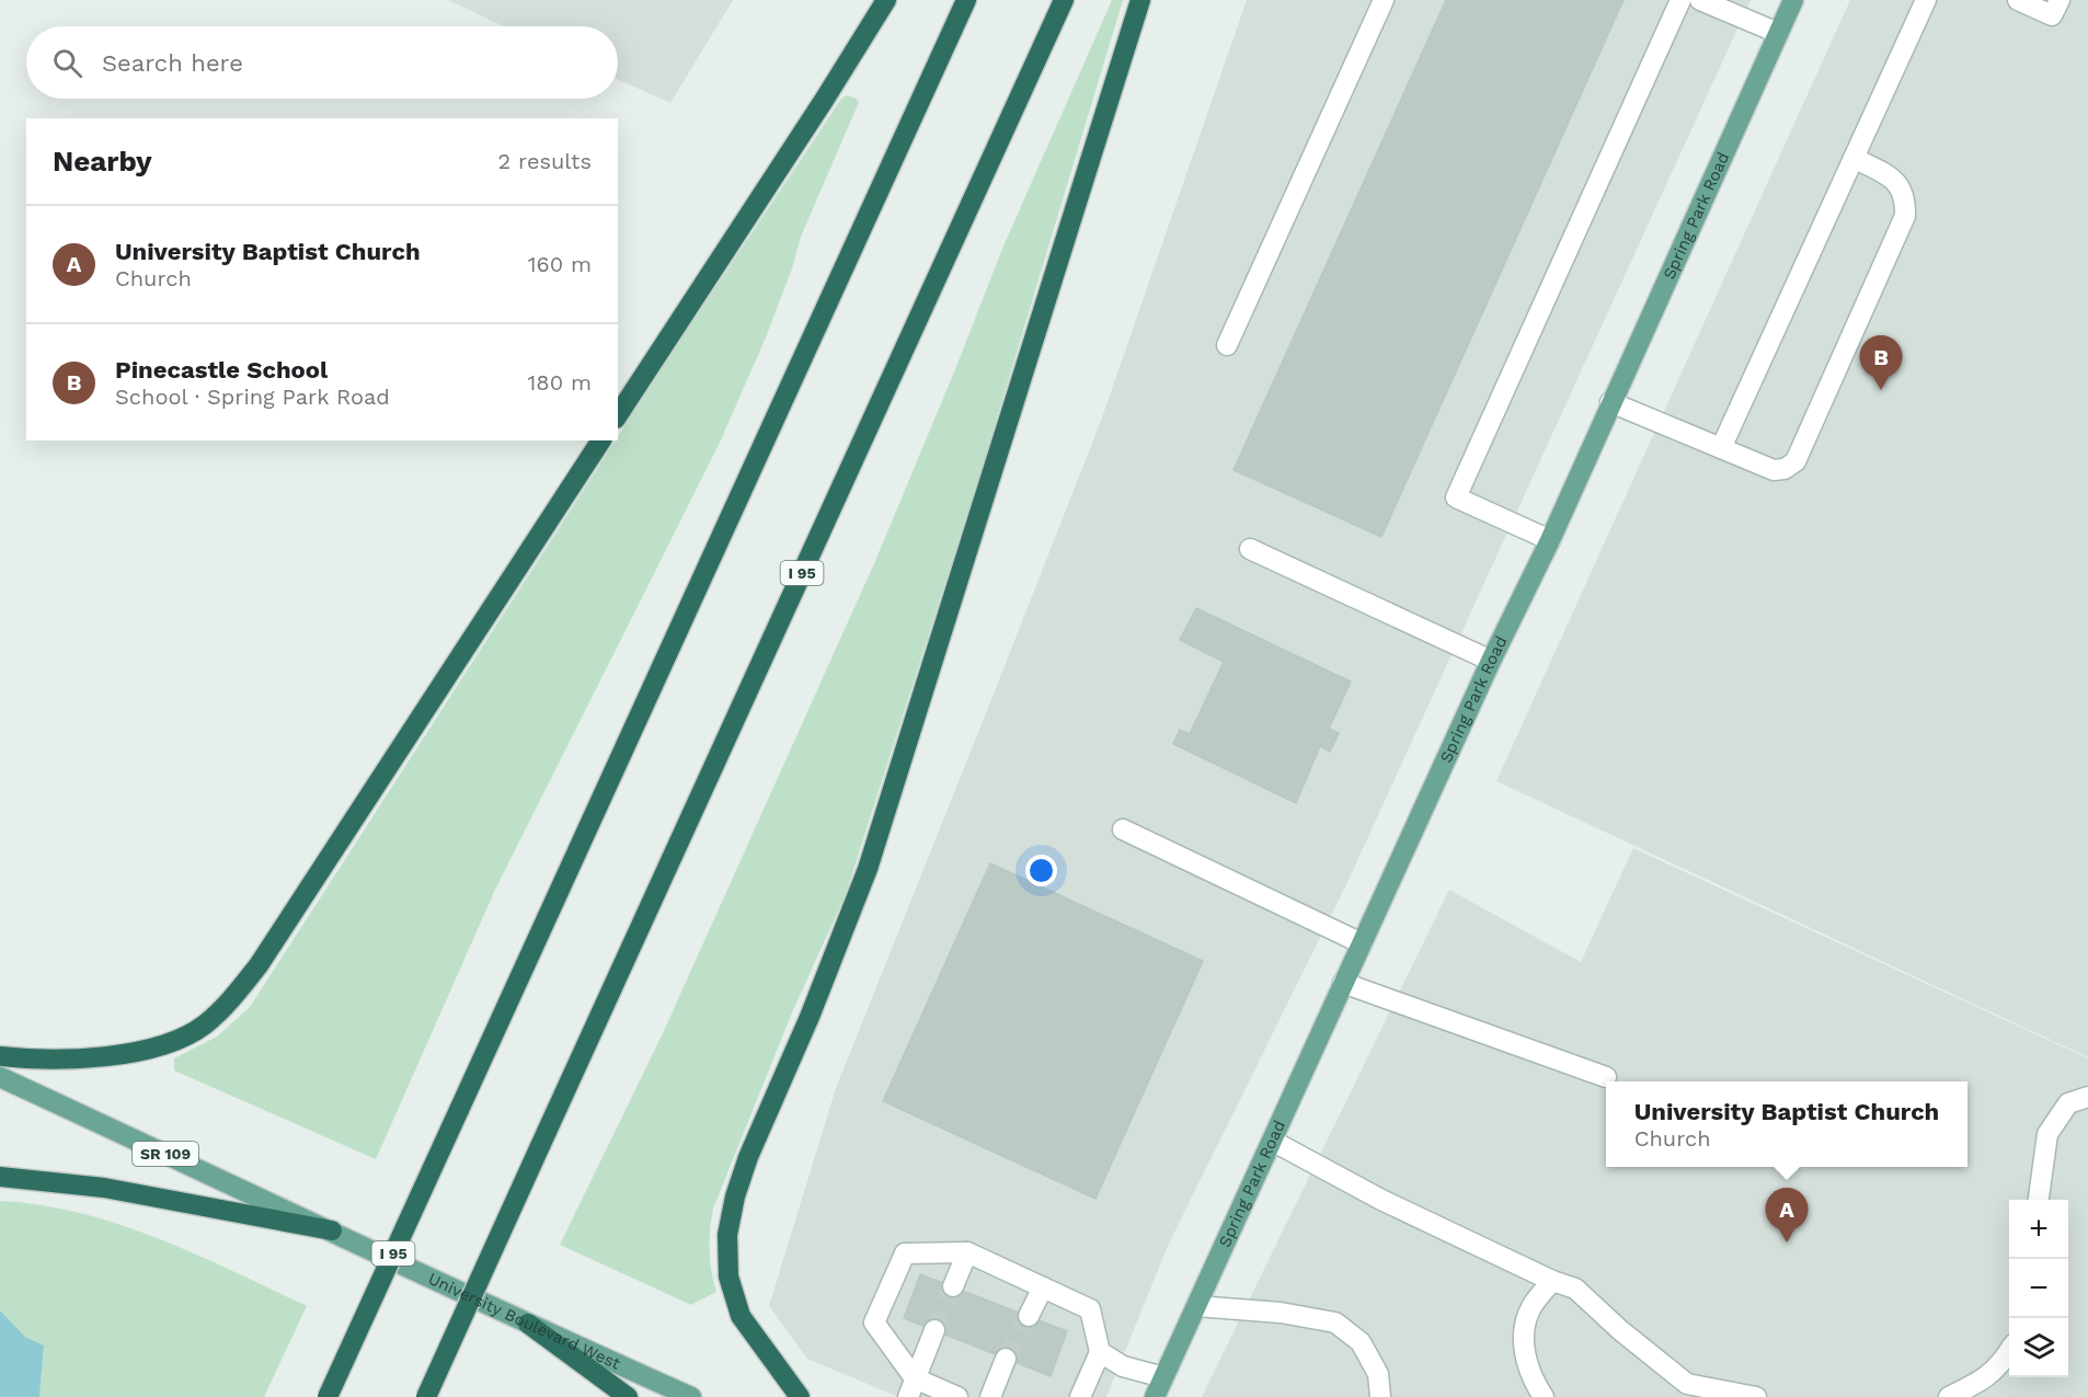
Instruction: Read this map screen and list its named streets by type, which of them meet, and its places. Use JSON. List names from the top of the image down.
{
  "streets": {
    "highway": ["I 95"],
    "main road": ["Spring Park Road", "SR 109", "University Boulevard West"]
  },
  "page": {
    "search": "Search here",
    "heading": ["Nearby", "2 results"],
    "list": [
      {
        "mark": "A",
        "name": "University Baptist Church",
        "note": "Church",
        "value": "160 m"
      },
      {
        "mark": "B",
        "name": "Pinecastle School",
        "note": "School · Spring Park Road",
        "value": "180 m"
      }
    ],
    "pins": ["B", "A"],
    "popup": ["University Baptist Church", "Church"],
    "map_buttons": ["+", "−"]
  }
}
